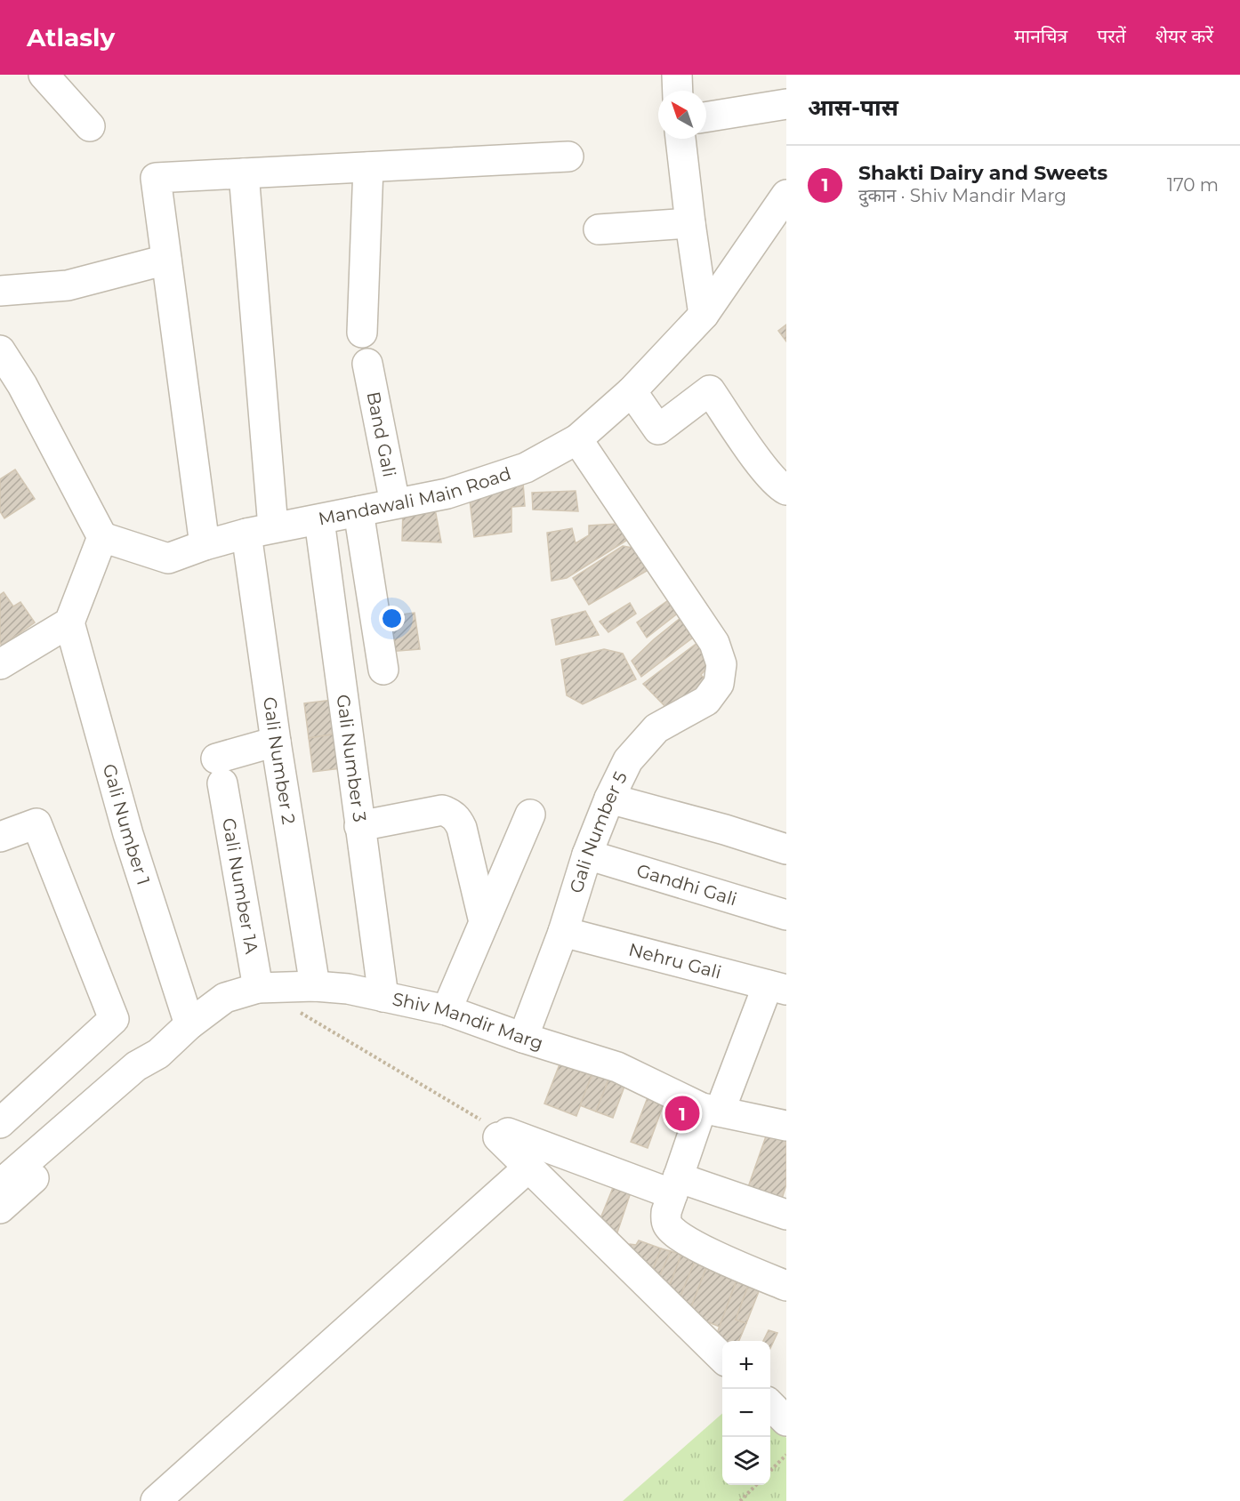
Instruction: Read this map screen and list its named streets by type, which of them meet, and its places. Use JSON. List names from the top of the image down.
{
  "streets": {
    "street": [
      "Band Gali",
      "Mandawali Main Road",
      "Gali Number 3",
      "Gali Number 2",
      "Gali Number 1",
      "Gali Number 5",
      "Gandhi Gali",
      "Gali Number 1A",
      "Nehru Gali",
      "Shiv Mandir Marg"
    ]
  },
  "crossings": [
    ["Band Gali", "Mandawali Main Road"],
    ["Mandawali Main Road", "Gali Number 3"],
    ["Mandawali Main Road", "Gali Number 2"],
    ["Mandawali Main Road", "Gali Number 5"],
    ["Gali Number 3", "Shiv Mandir Marg"],
    ["Gali Number 2", "Gali Number 1A"],
    ["Gali Number 2", "Shiv Mandir Marg"],
    ["Gali Number 1", "Shiv Mandir Marg"],
    ["Gali Number 5", "Gandhi Gali"],
    ["Gali Number 5", "Nehru Gali"],
    ["Gali Number 5", "Shiv Mandir Marg"],
    ["Gali Number 1A", "Shiv Mandir Marg"]
  ],
  "north": "top left",
  "page": {
    "header": "Atlasly",
    "nav": ["मानचित्र", "परतें", "शेयर करें"],
    "heading": "आस-पास",
    "list": [
      {
        "mark": "1",
        "name": "Shakti Dairy and Sweets",
        "note": "दुकान · Shiv Mandir Marg",
        "value": "170 m"
      }
    ],
    "pins": "1",
    "map_buttons": ["+", "−"]
  }
}
